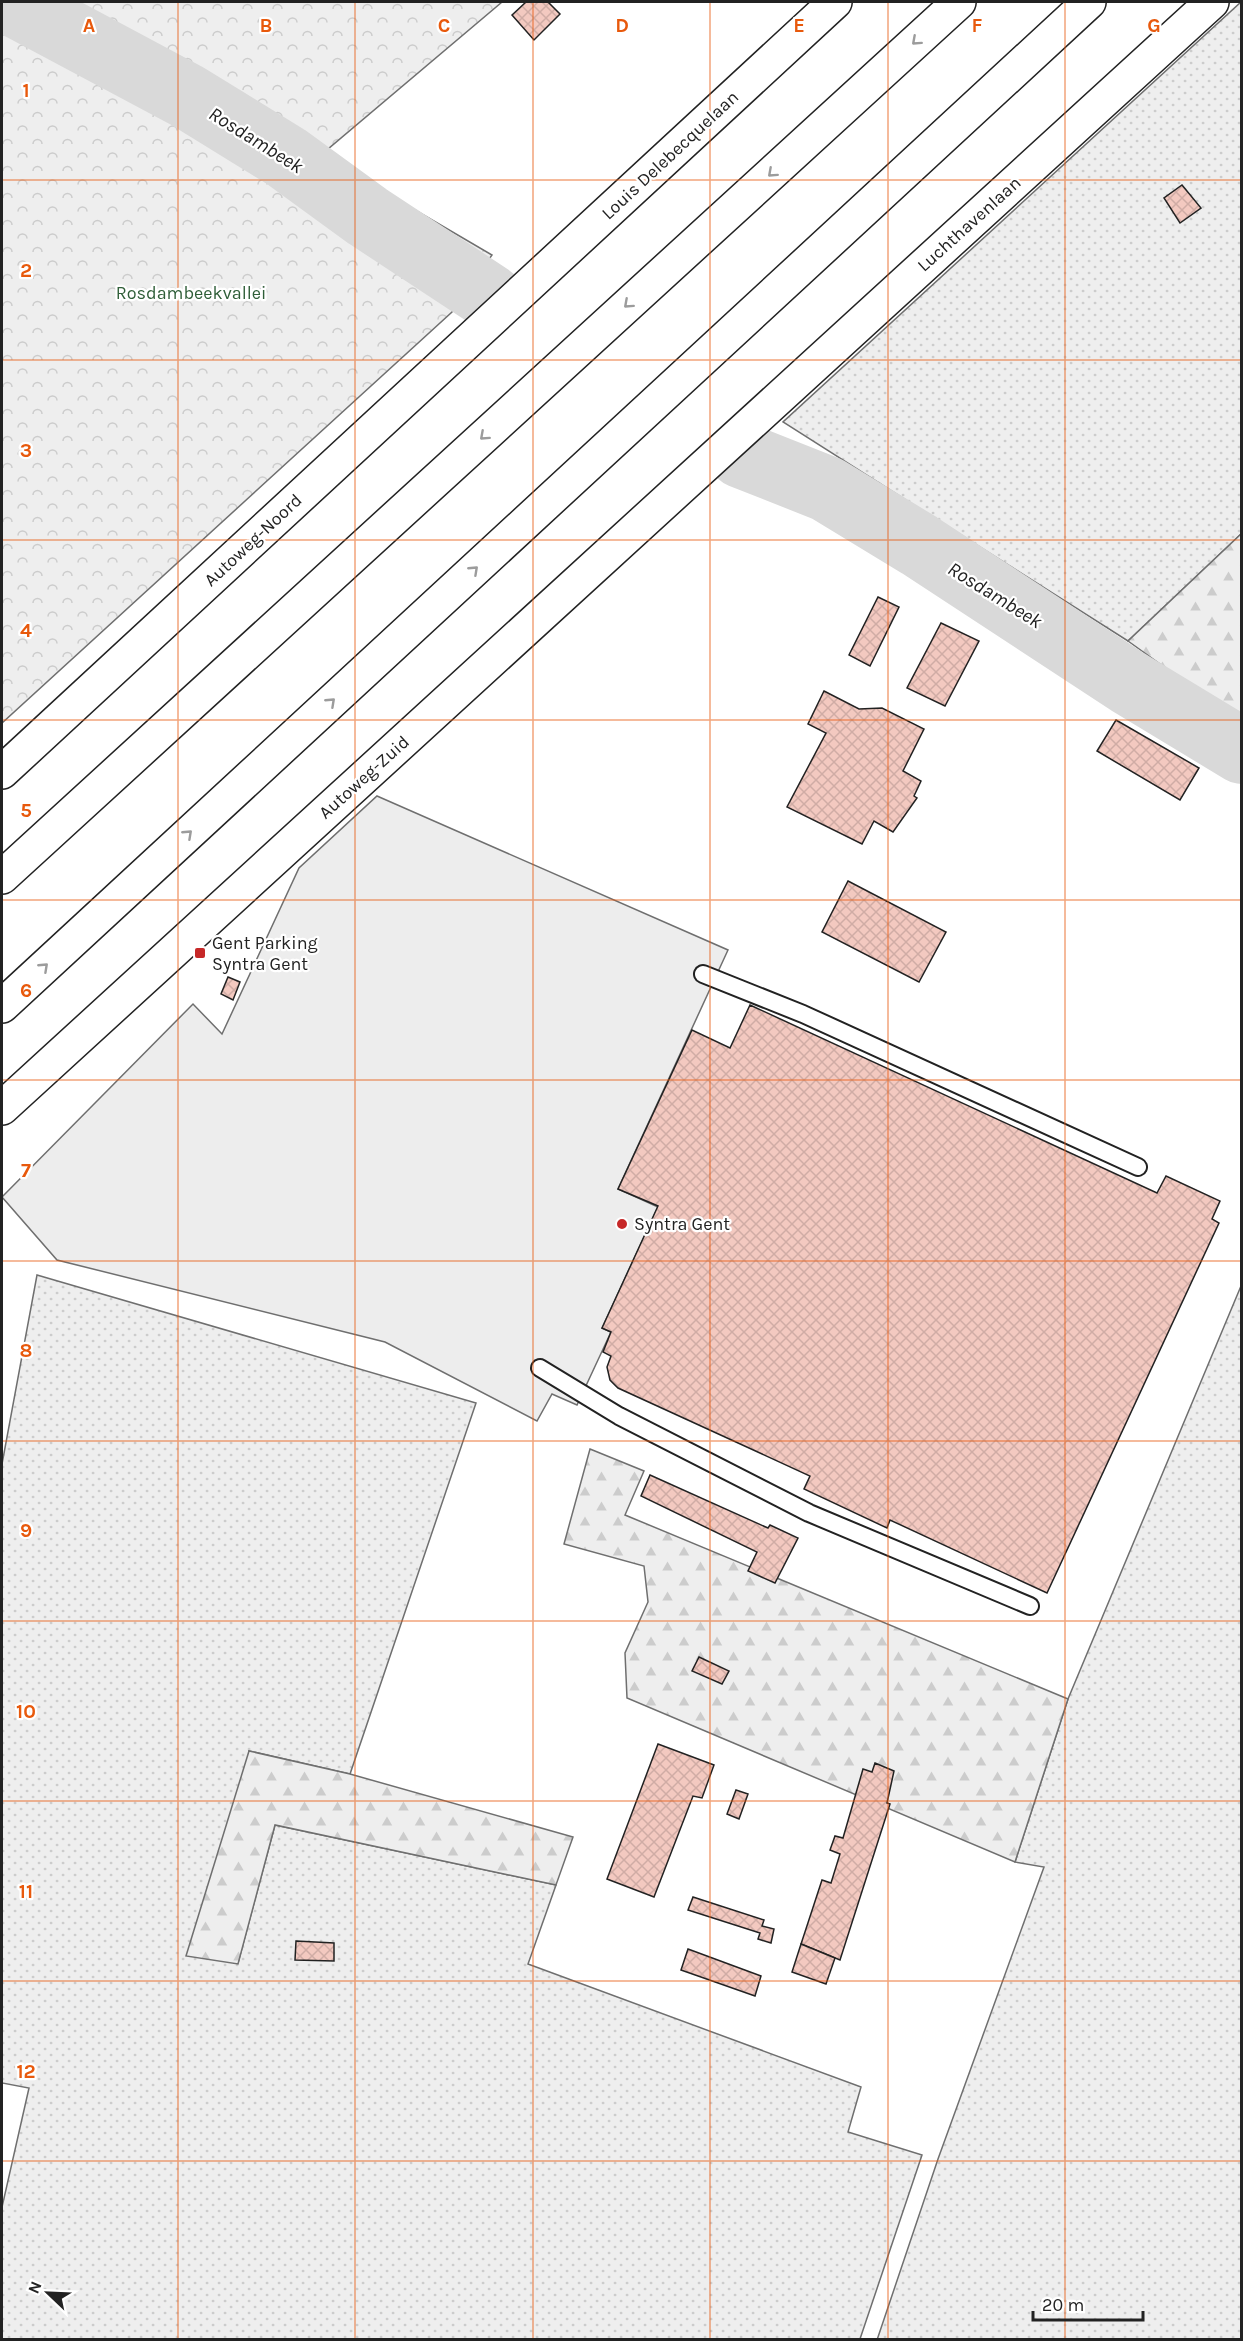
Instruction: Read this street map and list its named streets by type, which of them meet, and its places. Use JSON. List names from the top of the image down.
{
  "streets": {
    "main road": [
      "Louis Delebecquelaan",
      "Luchthavenlaan",
      "Autoweg-Noord",
      "Autoweg-Zuid"
    ]
  },
  "crossings": [
    ["Louis Delebecquelaan", "Autoweg-Noord"],
    ["Luchthavenlaan", "Autoweg-Zuid"]
  ],
  "water": ["Rosdambeek"],
  "parks": ["Rosdambeekvallei"],
  "places": {
    "transit": ["Gent Parking Syntra Gent"],
    "other": ["Syntra Gent"]
  },
  "scale_bar": "20 m",
  "north": "top left",
  "grid": {
    "columns": [
      "A",
      "B",
      "C",
      "D",
      "E",
      "F",
      "G"
    ],
    "rows": [
      "1",
      "2",
      "3",
      "4",
      "5",
      "6",
      "7",
      "8",
      "9",
      "10",
      "11",
      "12"
    ]
  }
}
